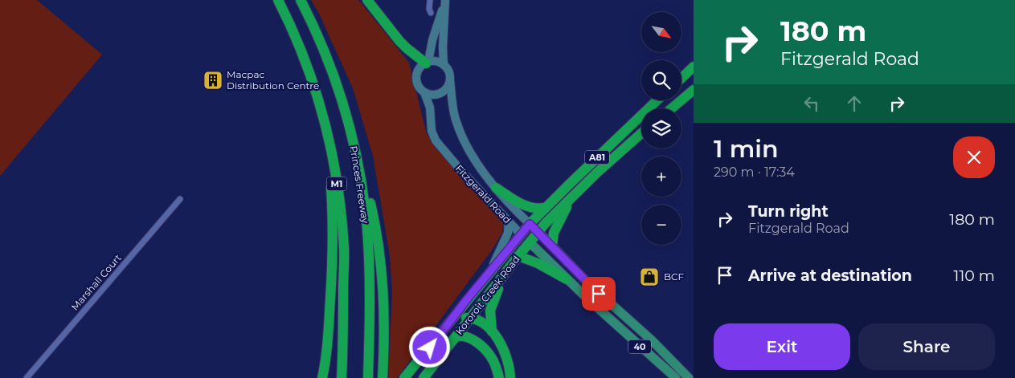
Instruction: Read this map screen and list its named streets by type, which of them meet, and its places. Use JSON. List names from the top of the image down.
{
  "streets": {
    "highway": [
      "A81",
      "M1",
      "Princes Freeway",
      "Fitzgerald Road",
      "Kororoit Creek Road"
    ],
    "main road": ["40"],
    "street": ["Marshall Court"]
  },
  "crossings": [
    ["A81", "Fitzgerald Road"],
    ["A81", "Kororoit Creek Road"],
    ["Fitzgerald Road", "Kororoit Creek Road"]
  ],
  "places": {
    "building": ["Macpac Distribution Centre"],
    "shop": ["BCF"]
  },
  "north": "bottom right",
  "page": {
    "turn": ["180 m", "Fitzgerald Road"],
    "map_buttons": ["+", "−"],
    "heading": ["1 min", "290 m · 17:34"],
    "list": [
      {
        "name": "Turn right",
        "note": "Fitzgerald Road",
        "value": "180 m"
      },
      {
        "name": "Arrive at destination",
        "value": "110 m"
      }
    ],
    "buttons": ["Exit", "Share"]
  }
}
